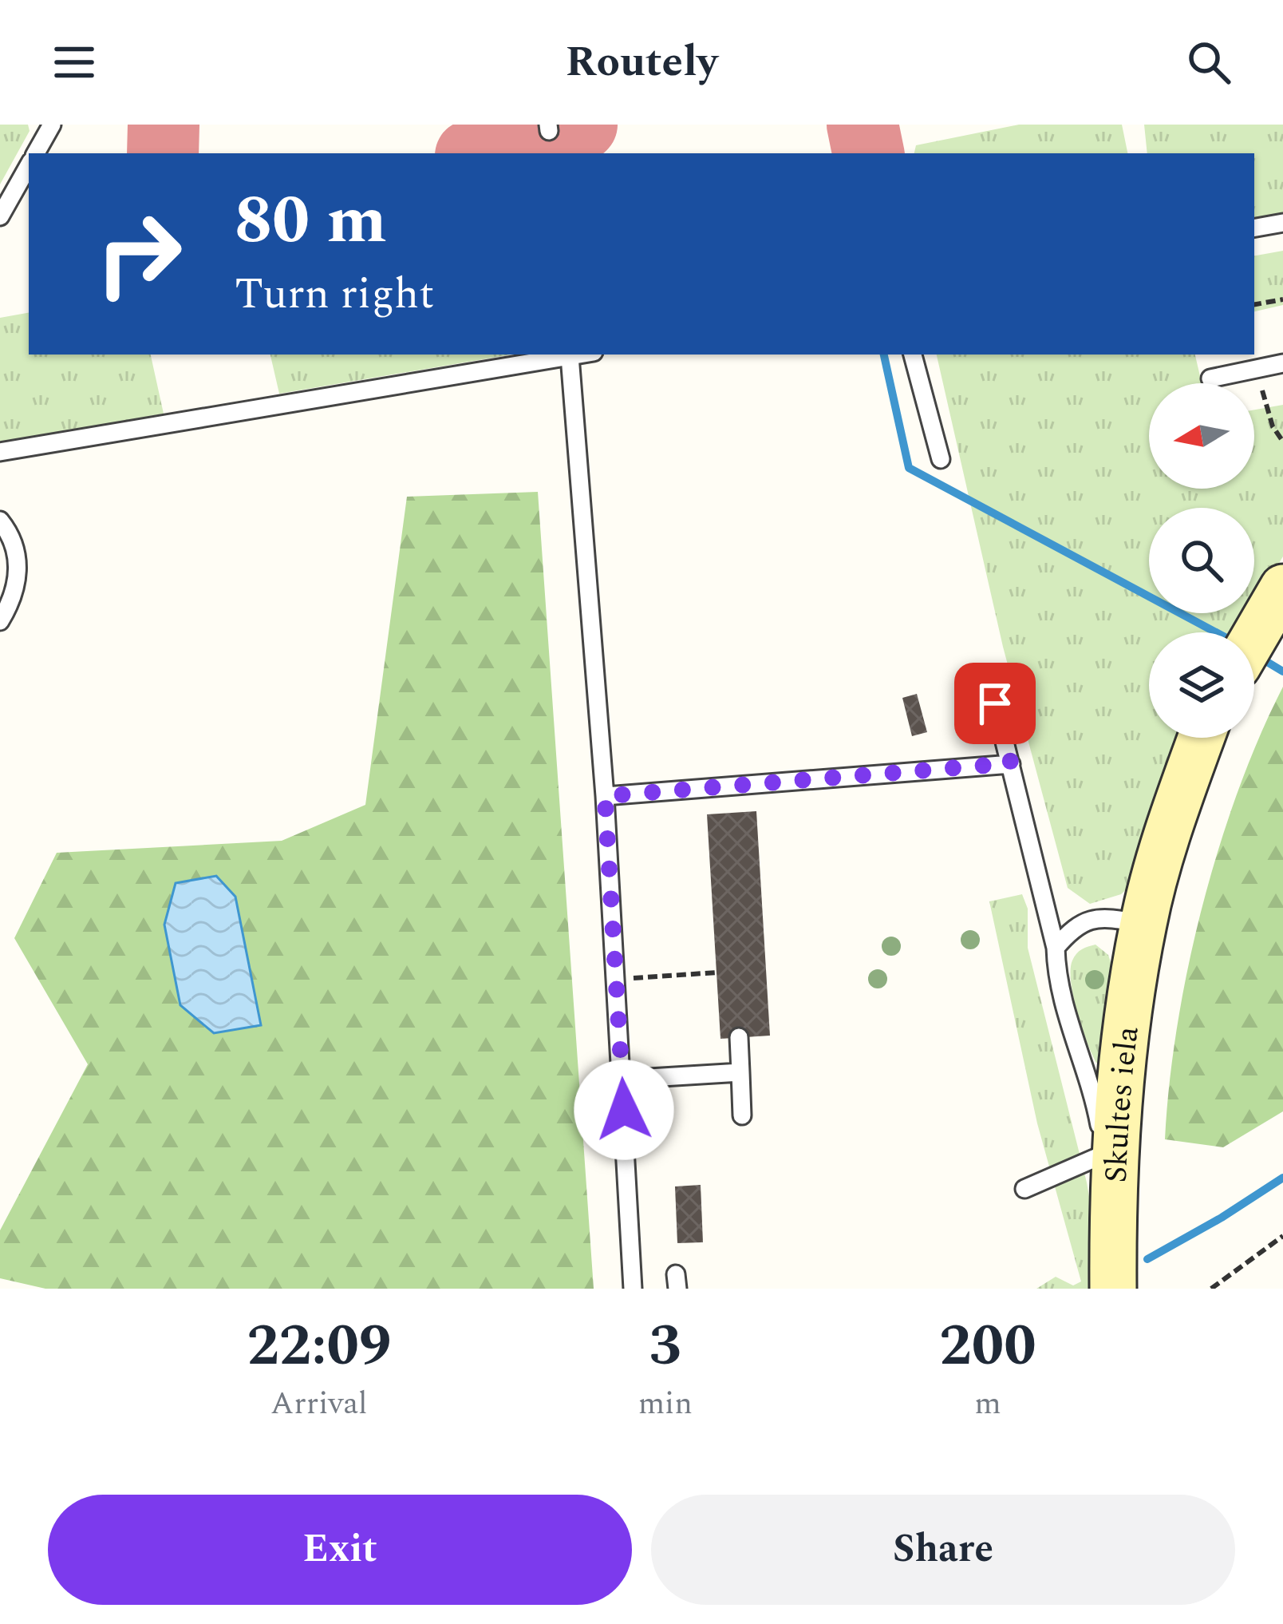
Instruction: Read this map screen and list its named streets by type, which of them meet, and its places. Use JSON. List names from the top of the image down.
{
  "streets": {
    "main road": ["Skultes iela"]
  },
  "north": "left",
  "page": {
    "header": "Routely",
    "turn": ["80 m", "Turn right"],
    "eta": [
      "22:09",
      "Arrival",
      "3",
      "min",
      "200",
      "m"
    ],
    "buttons": ["Exit", "Share"]
  }
}
